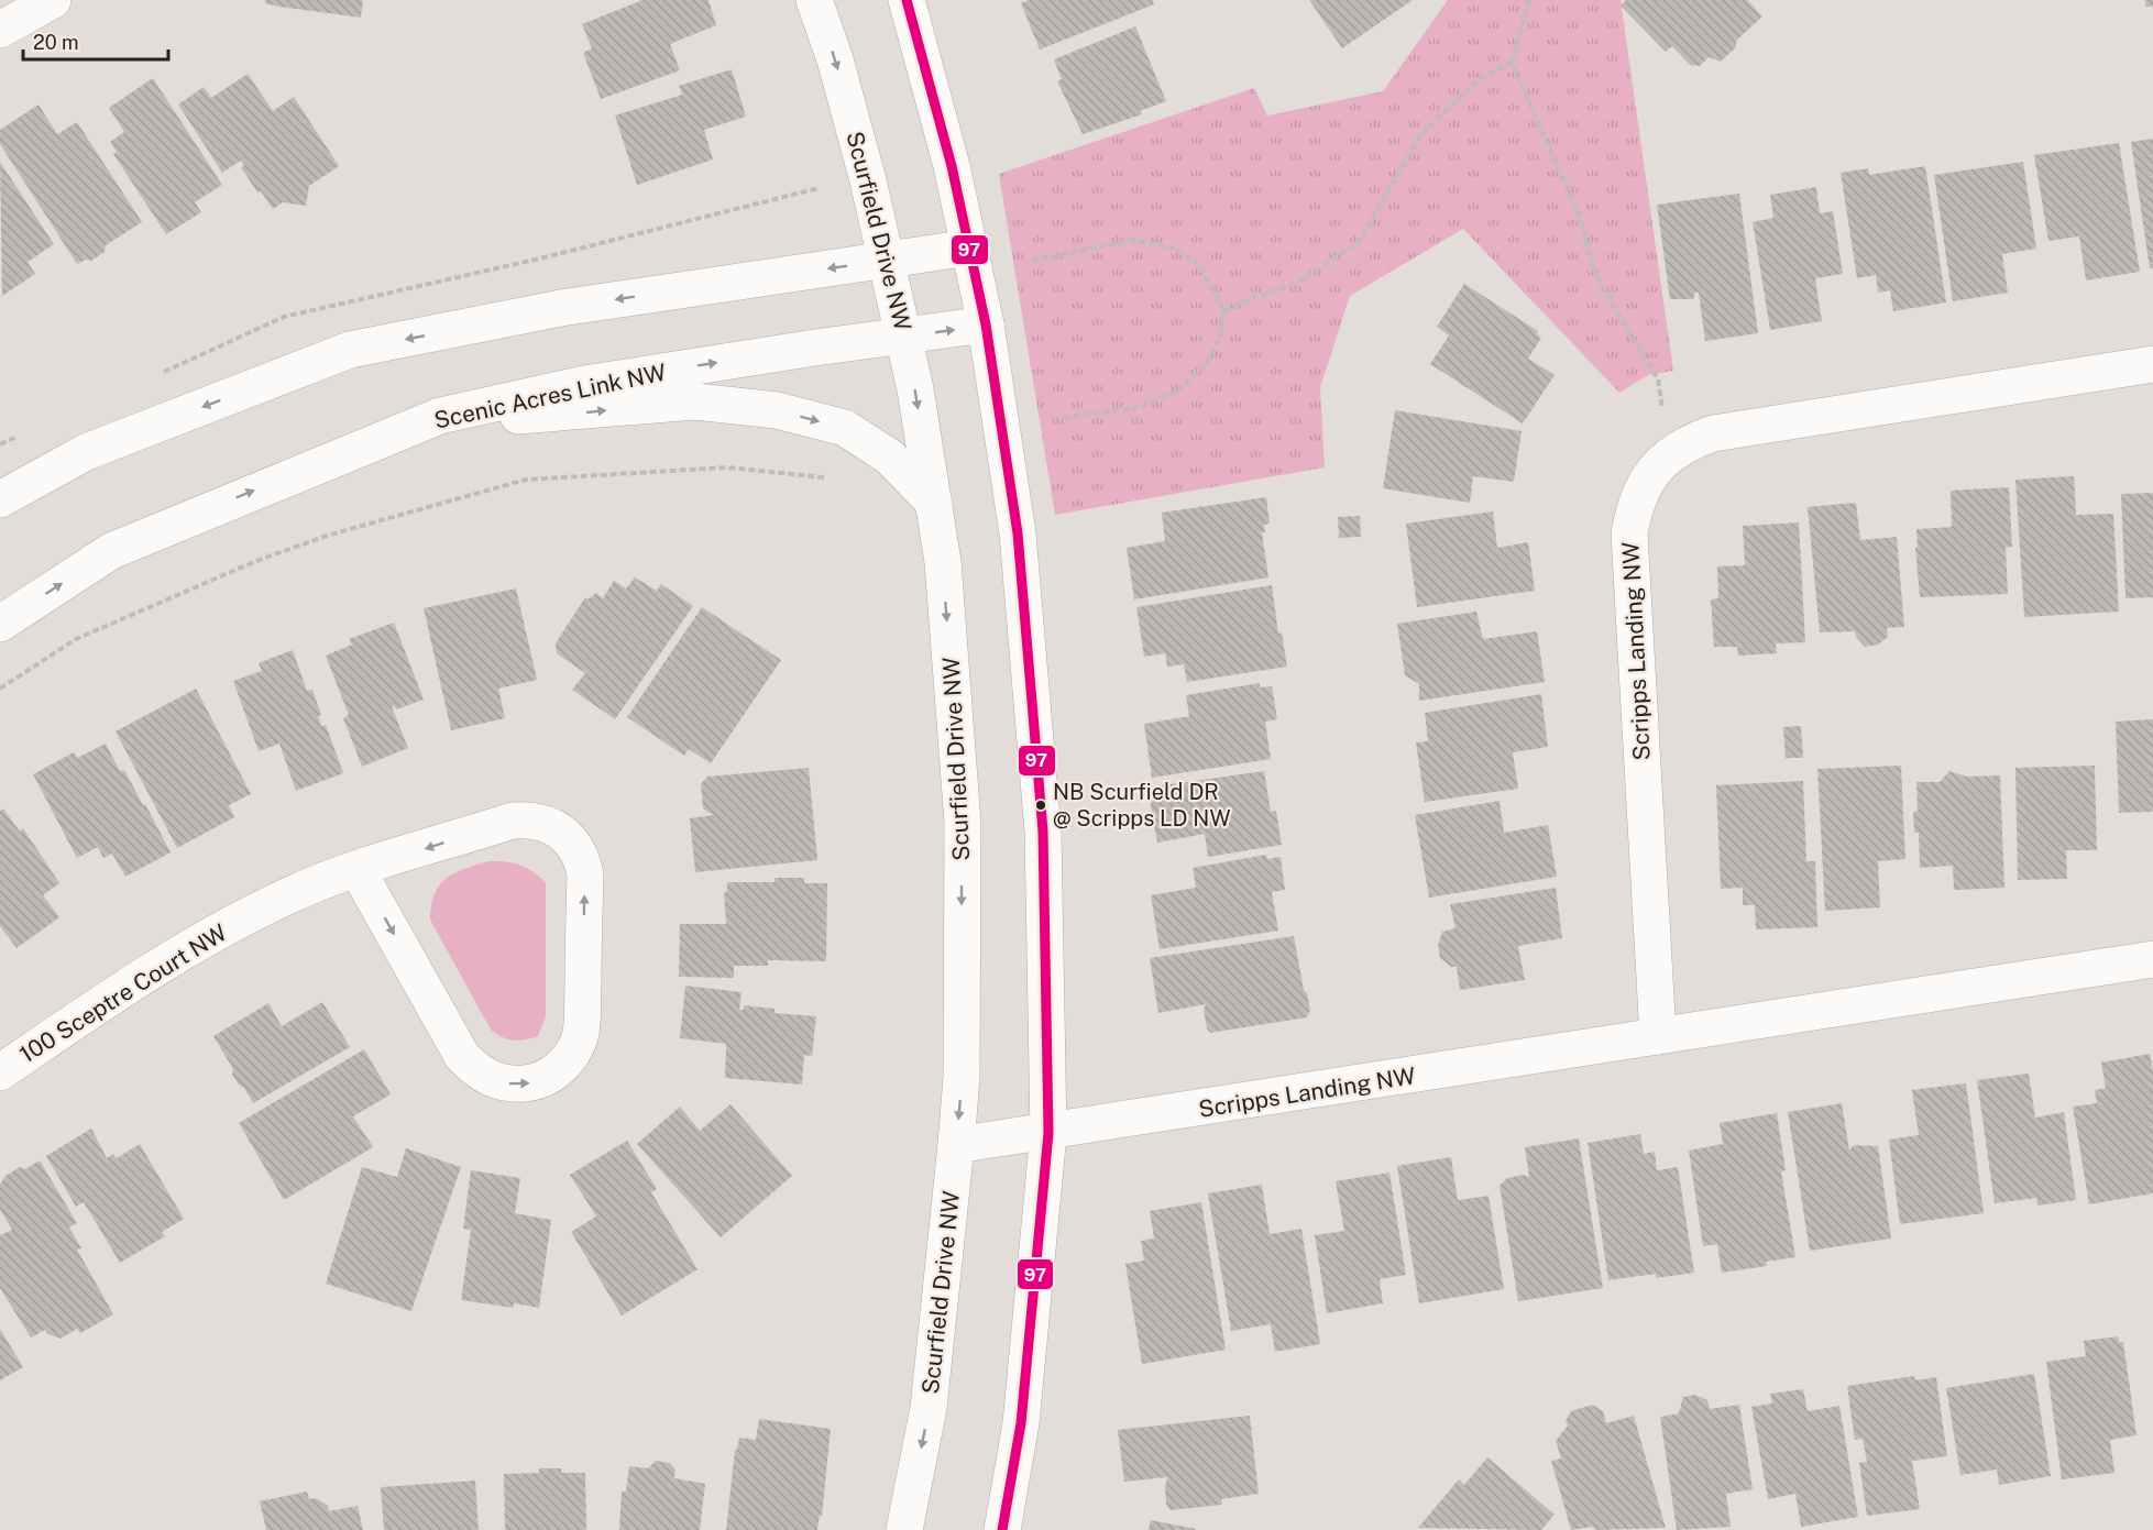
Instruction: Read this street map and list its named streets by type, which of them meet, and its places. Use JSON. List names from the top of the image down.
{
  "streets": {
    "street": [
      "Scurfield Drive NW",
      "Scenic Acres Link NW",
      "Scripps Landing NW",
      "100 Sceptre Court NW"
    ]
  },
  "crossings": [
    ["Scurfield Drive NW", "Scenic Acres Link NW"],
    ["Scurfield Drive NW", "Scripps Landing NW"]
  ],
  "places": ["NB Scurfield DR @ Scripps LD NW"],
  "lines": ["transit line 97"],
  "scale_bar": "20 m"
}
